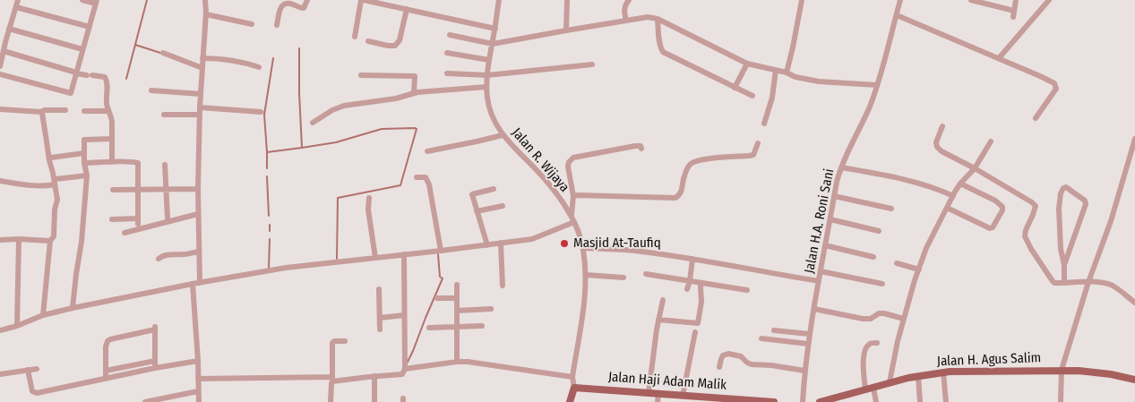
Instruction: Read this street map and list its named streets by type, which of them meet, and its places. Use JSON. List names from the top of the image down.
{
  "streets": {
    "main road": ["Jalan H. Agus Salim", "Jalan Haji Adam Malik"],
    "street": ["Jalan R. Wijaya", "Jalan H.A. Roni Sani"]
  },
  "crossings": [
    ["Jalan R. Wijaya", "Jalan Haji Adam Malik"]
  ],
  "places": ["Masjid At-Taufiq"]
}
